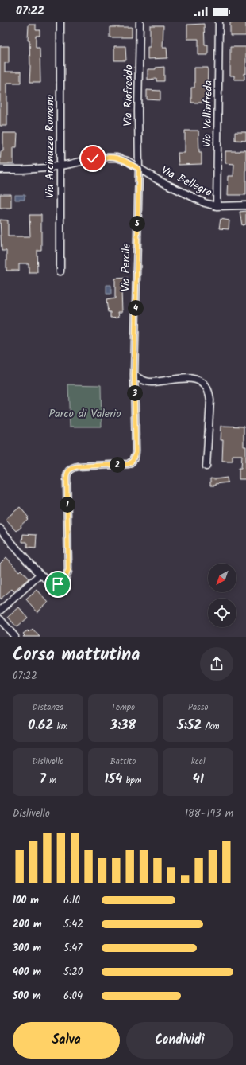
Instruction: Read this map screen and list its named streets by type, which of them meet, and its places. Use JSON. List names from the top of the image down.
{
  "streets": {
    "street": [
      "Via Riofreddo",
      "Via Vallinfreda",
      "Via Arcinazzo Romano",
      "Via Bellegra",
      "Via Percile"
    ]
  },
  "crossings": [
    ["Via Riofreddo", "Via Bellegra"],
    ["Via Riofreddo", "Via Percile"],
    ["Via Vallinfreda", "Via Bellegra"],
    ["Via Arcinazzo Romano", "Via Bellegra"],
    ["Via Bellegra", "Via Percile"]
  ],
  "parks": ["Parco di Valerio"],
  "north": "bottom left",
  "page": {
    "status": "07:22",
    "pins": [
      "5",
      "4",
      "3",
      "2",
      "1"
    ],
    "heading": ["Corsa mattutina", "07:22"],
    "stats": [
      ["Distanza", "0.62 km"],
      ["Tempo", "3:38"],
      ["Passo", "5:52 /km"],
      ["Dislivello", "7 m"],
      ["Battito", "154 bpm"],
      ["kcal", "41"]
    ],
    "chart": ["Dislivello", "188–193 m"],
    "list": [
      {
        "name": "100 m",
        "note": "6:10"
      },
      {
        "name": "200 m",
        "note": "5:42"
      },
      {
        "name": "300 m",
        "note": "5:47"
      },
      {
        "name": "400 m",
        "note": "5:20"
      },
      {
        "name": "500 m",
        "note": "6:04"
      }
    ],
    "buttons": ["Salva", "Condividi"]
  }
}
